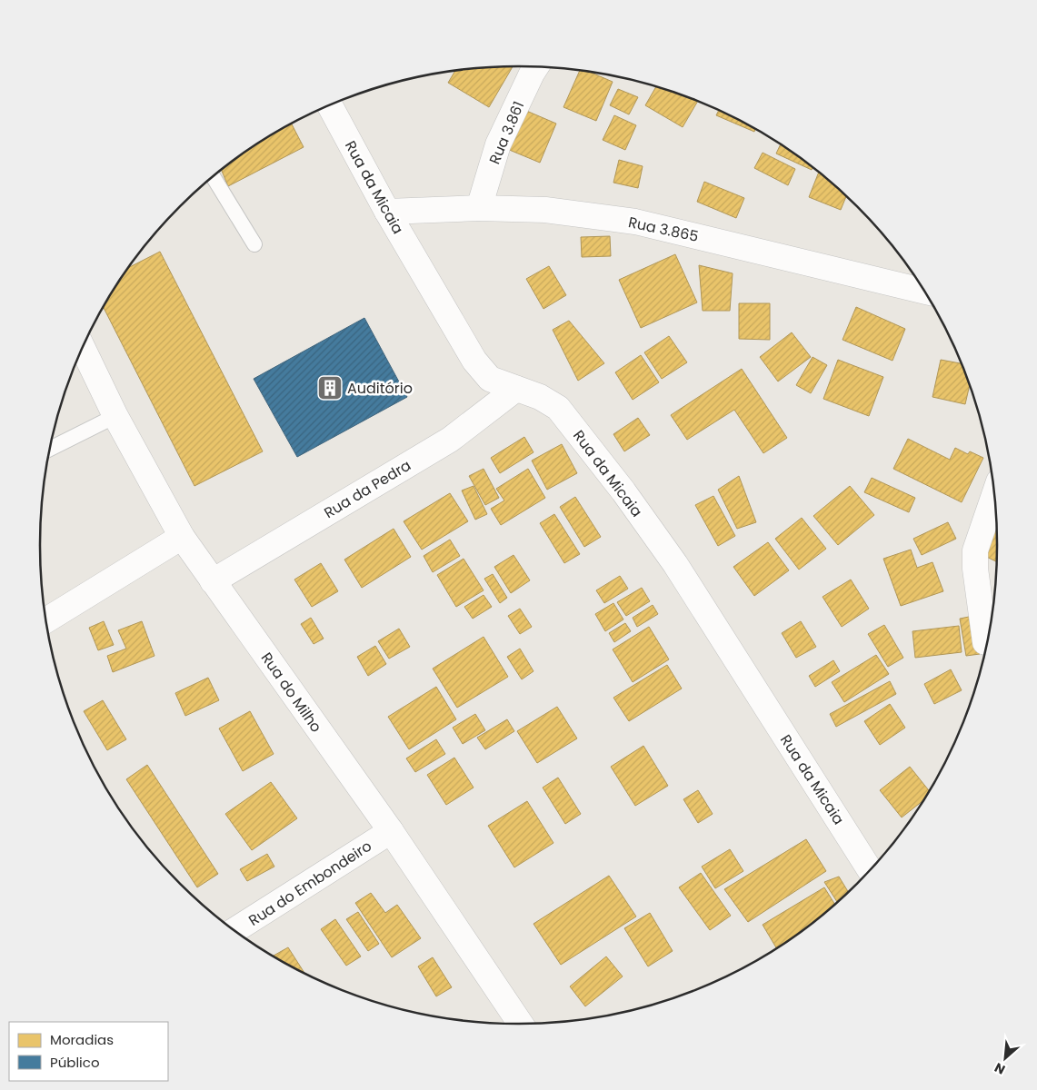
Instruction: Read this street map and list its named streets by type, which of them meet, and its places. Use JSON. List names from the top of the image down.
{
  "streets": {
    "street": [
      "Rua 3.861",
      "Rua da Micaia",
      "Rua 3.865",
      "Rua da Pedra",
      "Rua do Milho",
      "Rua do Embondeiro"
    ]
  },
  "crossings": [
    ["Rua 3.861", "Rua 3.865"],
    ["Rua da Micaia", "Rua 3.865"],
    ["Rua da Micaia", "Rua da Pedra"],
    ["Rua da Pedra", "Rua do Milho"],
    ["Rua do Milho", "Rua do Embondeiro"]
  ],
  "places": {
    "building": ["Auditório"]
  },
  "legend": ["Moradias", "Público"],
  "north": "bottom left"
}
